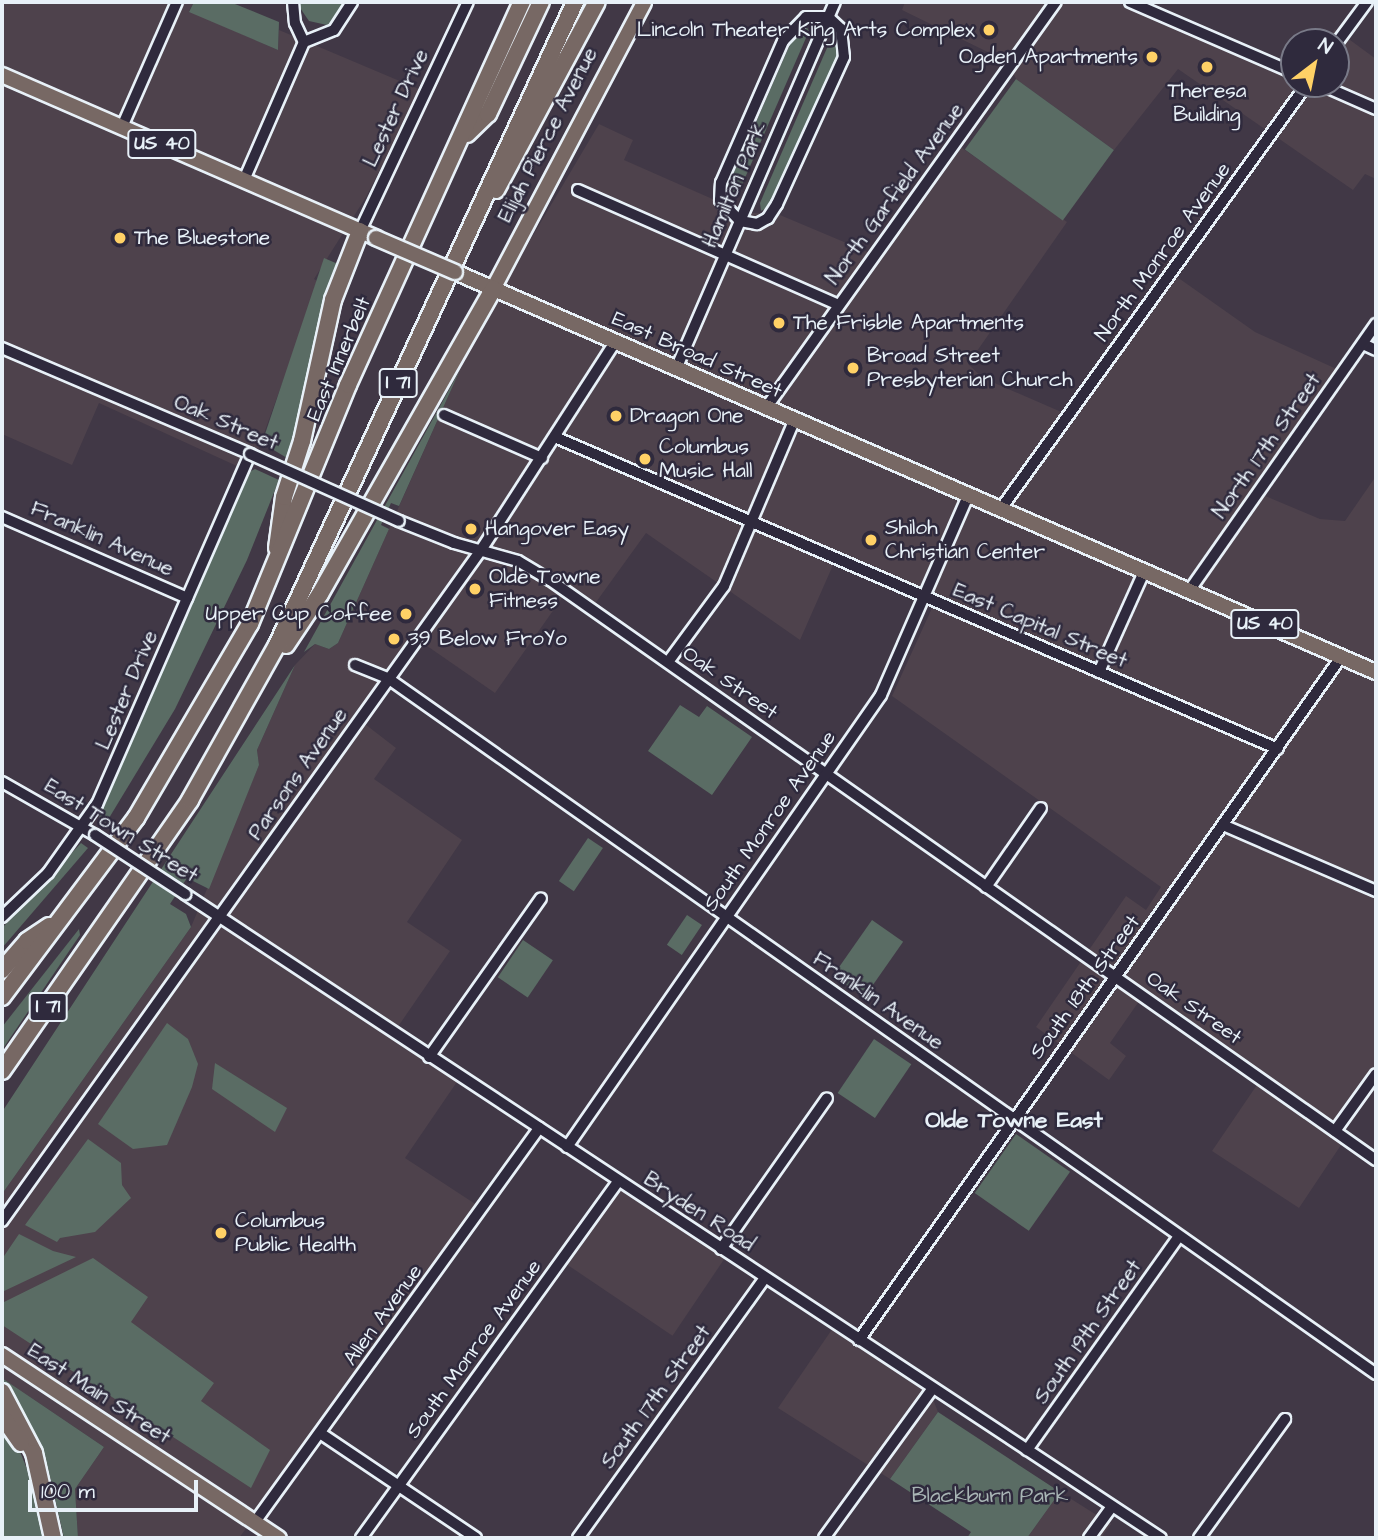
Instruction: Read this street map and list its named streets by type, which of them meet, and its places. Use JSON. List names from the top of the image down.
{
  "streets": {
    "highway": ["East Innerbelt", "I 71"],
    "main road": [
      "Elijah Pierce Avenue",
      "US 40",
      "East Broad Street",
      "East Main Street"
    ],
    "street": [
      "Lester Drive",
      "Hamilton Park",
      "North Garfield Avenue",
      "North Monroe Avenue",
      "Oak Street",
      "North 17th Street",
      "Franklin Avenue",
      "East Capital Street",
      "Parsons Avenue",
      "South Monroe Avenue",
      "East Town Street",
      "South 18th Street",
      "Bryden Road",
      "Allen Avenue",
      "South 19th Street",
      "South 17th Street"
    ]
  },
  "crossings": [
    ["Lester Drive", "East Broad Street"],
    ["Lester Drive", "Oak Street"],
    ["Lester Drive", "Franklin Avenue"],
    ["Lester Drive", "East Town Street"],
    ["Elijah Pierce Avenue", "East Broad Street"],
    ["Hamilton Park", "East Broad Street"],
    ["North Garfield Avenue", "East Broad Street"],
    ["North Monroe Avenue", "East Broad Street"],
    ["East Broad Street", "North 17th Street"],
    ["East Broad Street", "Parsons Avenue"],
    ["East Broad Street", "South Monroe Avenue"],
    ["East Broad Street", "South 18th Street"],
    ["East Innerbelt", "I 71"],
    ["Oak Street", "Parsons Avenue"],
    ["Oak Street", "South Monroe Avenue"],
    ["Oak Street", "South 18th Street"],
    ["Franklin Avenue", "Parsons Avenue"],
    ["Franklin Avenue", "South Monroe Avenue"],
    ["Franklin Avenue", "South 18th Street"],
    ["Franklin Avenue", "South 19th Street"],
    ["East Capital Street", "Parsons Avenue"],
    ["East Capital Street", "South Monroe Avenue"],
    ["East Capital Street", "South 18th Street"],
    ["Parsons Avenue", "East Town Street"],
    ["Parsons Avenue", "Bryden Road"],
    ["South Monroe Avenue", "Bryden Road"],
    ["East Town Street", "Bryden Road"],
    ["South 18th Street", "Bryden Road"],
    ["Bryden Road", "Allen Avenue"],
    ["Bryden Road", "South 19th Street"],
    ["Bryden Road", "South 17th Street"],
    ["Allen Avenue", "East Main Street"]
  ],
  "districts": ["Olde Towne East"],
  "parks": ["Blackburn Park"],
  "places": [
    "Lincoln Theater King Arts Complex",
    "Ogden Apartments",
    "Theresa Building",
    "The Bluestone",
    "The Frisble Apartments",
    "Broad Street Presbyterian Church",
    "Dragon One",
    "Columbus Music Hall",
    "Hangover Easy",
    "Shiloh Christian Center",
    "Olde Towne Fitness",
    "Upper Cup Coffee",
    "39 Below FroYo",
    "Columbus Public Health"
  ],
  "scale_bar": "100 m",
  "north": "top right"
}
